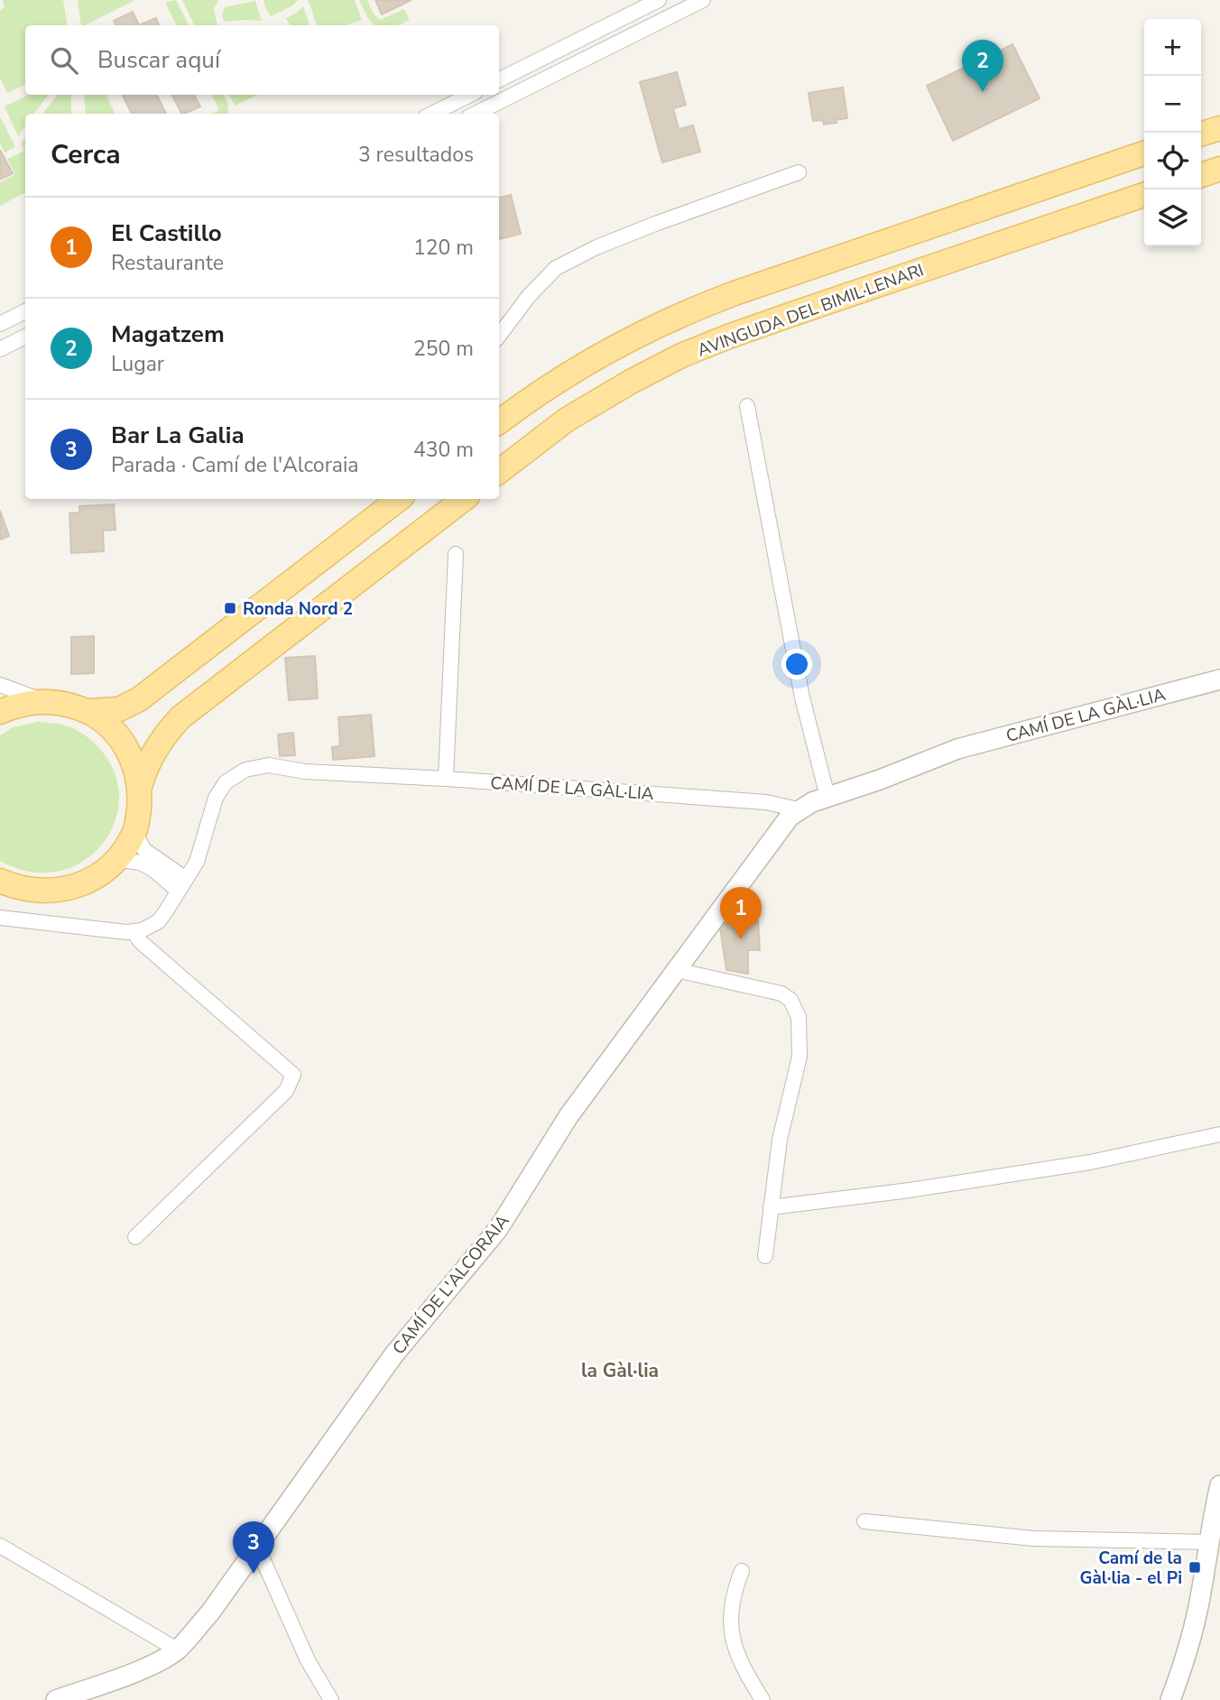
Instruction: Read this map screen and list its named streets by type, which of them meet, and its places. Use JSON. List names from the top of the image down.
{
  "streets": {
    "main road": ["AVINGUDA DEL BIMIL·LENARI"],
    "street": ["CAMÍ DE LA GÀL·LIA", "CAMÍ DE L'ALCORAIA"]
  },
  "crossings": [
    ["CAMÍ DE LA GÀL·LIA", "CAMÍ DE L'ALCORAIA"]
  ],
  "districts": ["la Gàl·lia"],
  "places": {
    "transit": ["Ronda Nord 2", "Camí de la Gàl·lia - el Pi"]
  },
  "page": {
    "map_buttons": ["+", "−"],
    "search": "Buscar aquí",
    "pins": ["2", "1", "3"],
    "heading": ["Cerca", "3 resultados"],
    "list": [
      {
        "mark": "1",
        "name": "El Castillo",
        "note": "Restaurante",
        "value": "120 m"
      },
      {
        "mark": "2",
        "name": "Magatzem",
        "note": "Lugar",
        "value": "250 m"
      },
      {
        "mark": "3",
        "name": "Bar La Galia",
        "note": "Parada · Camí de l'Alcoraia",
        "value": "430 m"
      }
    ]
  }
}
